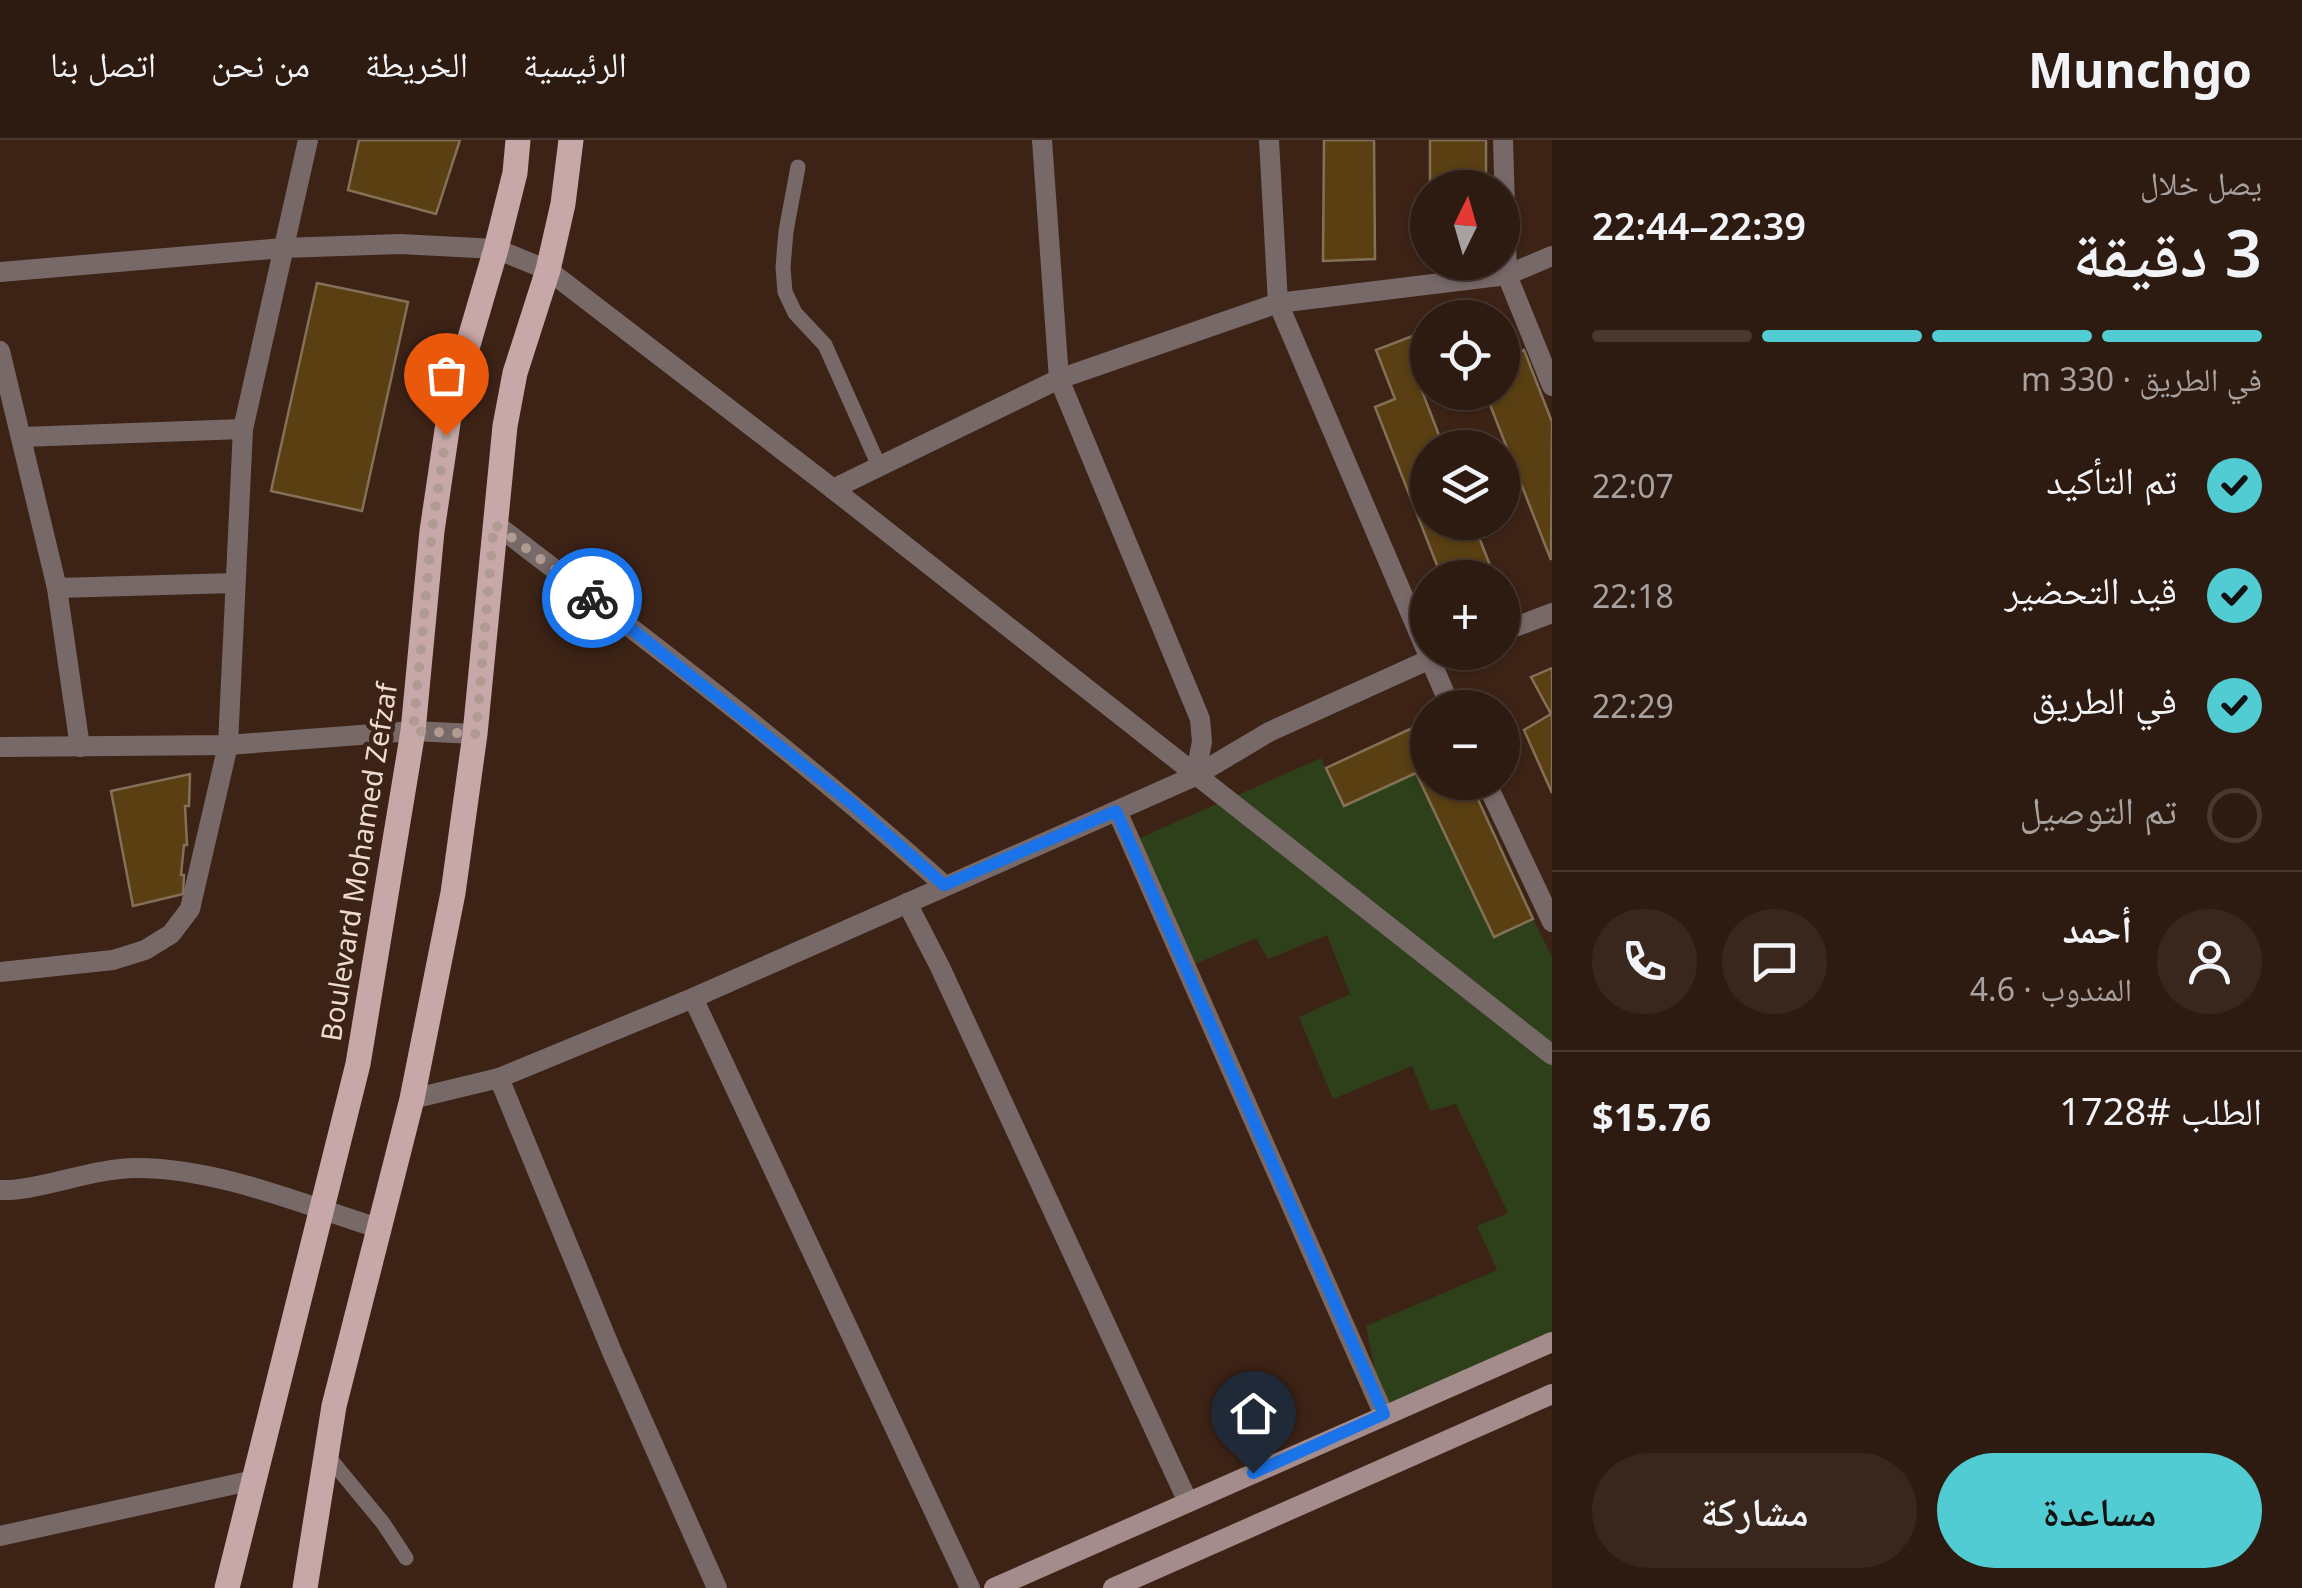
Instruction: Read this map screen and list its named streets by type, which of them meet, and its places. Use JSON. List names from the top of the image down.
{
  "streets": {
    "main road": ["Boulevard Mohamed Zefzaf"]
  },
  "north": "top",
  "page": {
    "header": "Munchgo",
    "nav": [
      "الرئيسية",
      "الخريطة",
      "من نحن",
      "اتصل بنا"
    ],
    "heading": ["3 دقيقة", "يصل خلال", "22:39–22:44"],
    "panel": [
      "أحمد",
      "المندوب · 4.6",
      "الطلب #1728",
      "$15.76"
    ],
    "map_buttons": ["+", "−"],
    "bar": "في الطريق · 330 m",
    "list": [
      ["تم التأكيد", "22:07"],
      ["قيد التحضير", "22:18"],
      ["في الطريق", "22:29"],
      "تم التوصيل"
    ],
    "buttons": ["مساعدة", "مشاركة"]
  }
}
